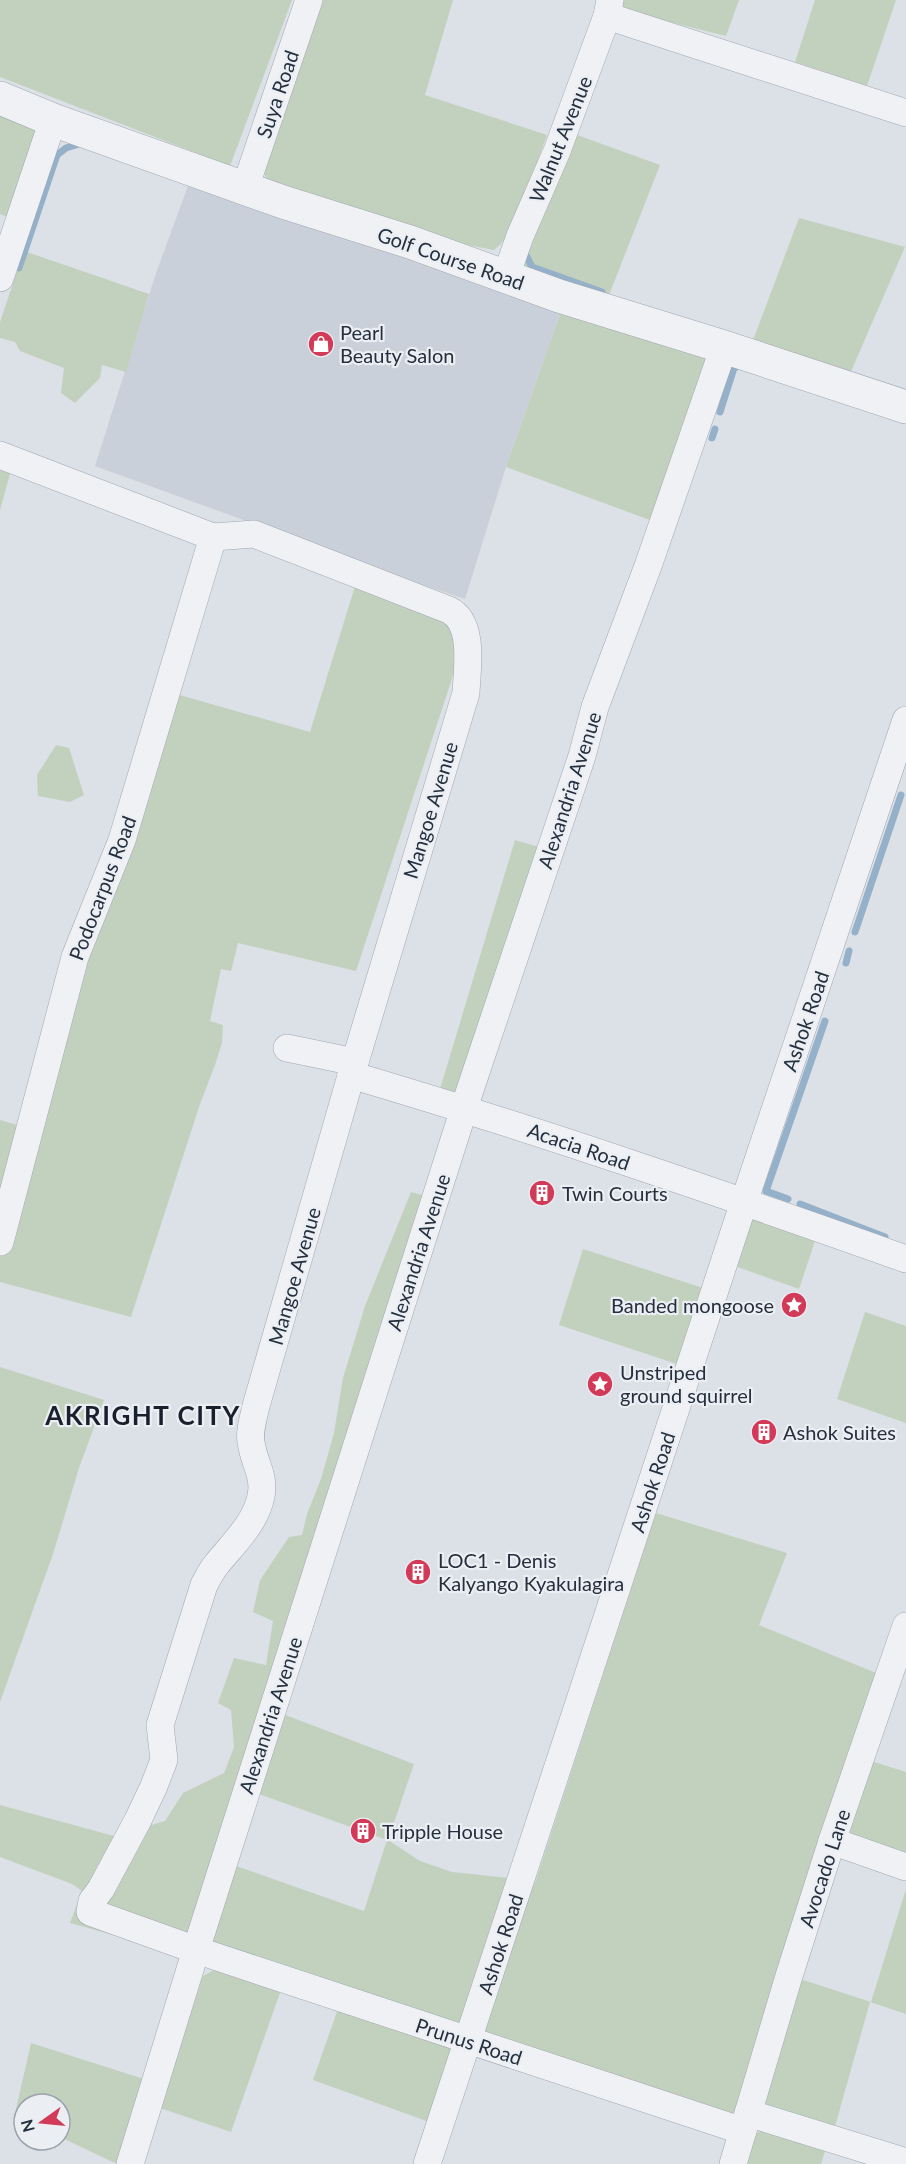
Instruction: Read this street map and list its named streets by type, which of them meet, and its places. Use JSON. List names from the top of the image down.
{
  "streets": {
    "street": [
      "Suya Road",
      "Walnut Avenue",
      "Golf Course Road",
      "Alexandria Avenue",
      "Mangoe Avenue",
      "Podocarpus Road",
      "Ashok Road",
      "Acacia Road",
      "Avocado Lane",
      "Prunus Road"
    ]
  },
  "crossings": [
    ["Suya Road", "Golf Course Road"],
    ["Walnut Avenue", "Golf Course Road"],
    ["Golf Course Road", "Alexandria Avenue"],
    ["Alexandria Avenue", "Acacia Road"],
    ["Alexandria Avenue", "Prunus Road"],
    ["Mangoe Avenue", "Podocarpus Road"],
    ["Mangoe Avenue", "Acacia Road"],
    ["Mangoe Avenue", "Prunus Road"],
    ["Ashok Road", "Acacia Road"],
    ["Ashok Road", "Prunus Road"],
    ["Avocado Lane", "Prunus Road"]
  ],
  "districts": ["AKRIGHT CITY"],
  "places": {
    "shop": ["Pearl Beauty Salon"],
    "building": [
      "Twin Courts",
      "Ashok Suites",
      "LOC1 - Denis Kalyango Kyakulagira",
      "Tripple House"
    ],
    "place": ["Banded mongoose", "Unstriped ground squirrel"]
  },
  "north": "left"
}
